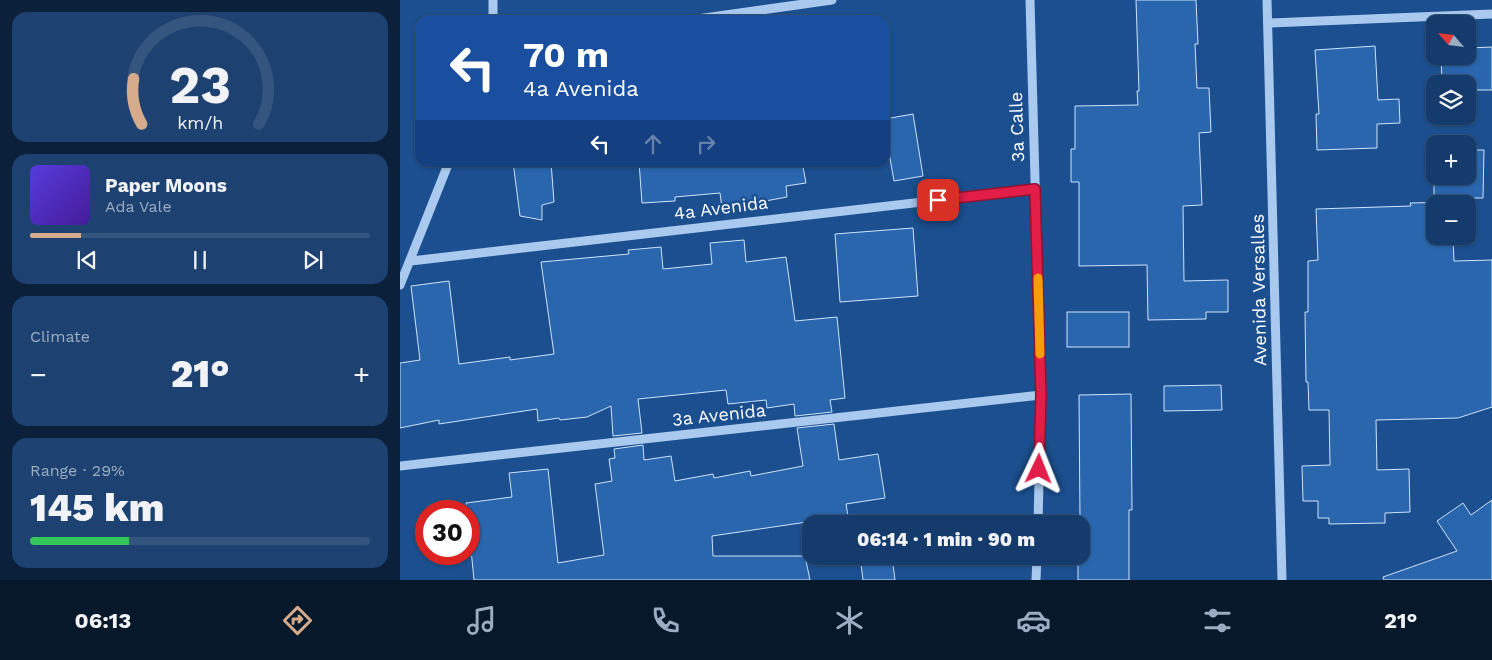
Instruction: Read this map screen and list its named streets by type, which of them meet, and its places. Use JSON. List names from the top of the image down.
{
  "streets": {
    "street": [
      "3a Calle",
      "4a Avenida",
      "Avenida Versalles",
      "3a Avenida"
    ]
  },
  "crossings": [
    ["3a Calle", "4a Avenida"],
    ["3a Calle", "3a Avenida"]
  ],
  "north": "top left",
  "page": {
    "map_buttons": ["+", "−"],
    "turn": ["70 m", "4a Avenida"],
    "song": ["Paper Moons", "Ada Vale"],
    "tile": [
      "Climate",
      ["Range · 29%", "145 km"]
    ],
    "heat": ["−", "21°", "+"],
    "limit": "30",
    "trip": "06:14 · 1 min · 90 m",
    "tabs": ["06:13", "21°"],
    "gauge": ["23", "km/h"]
  }
}
